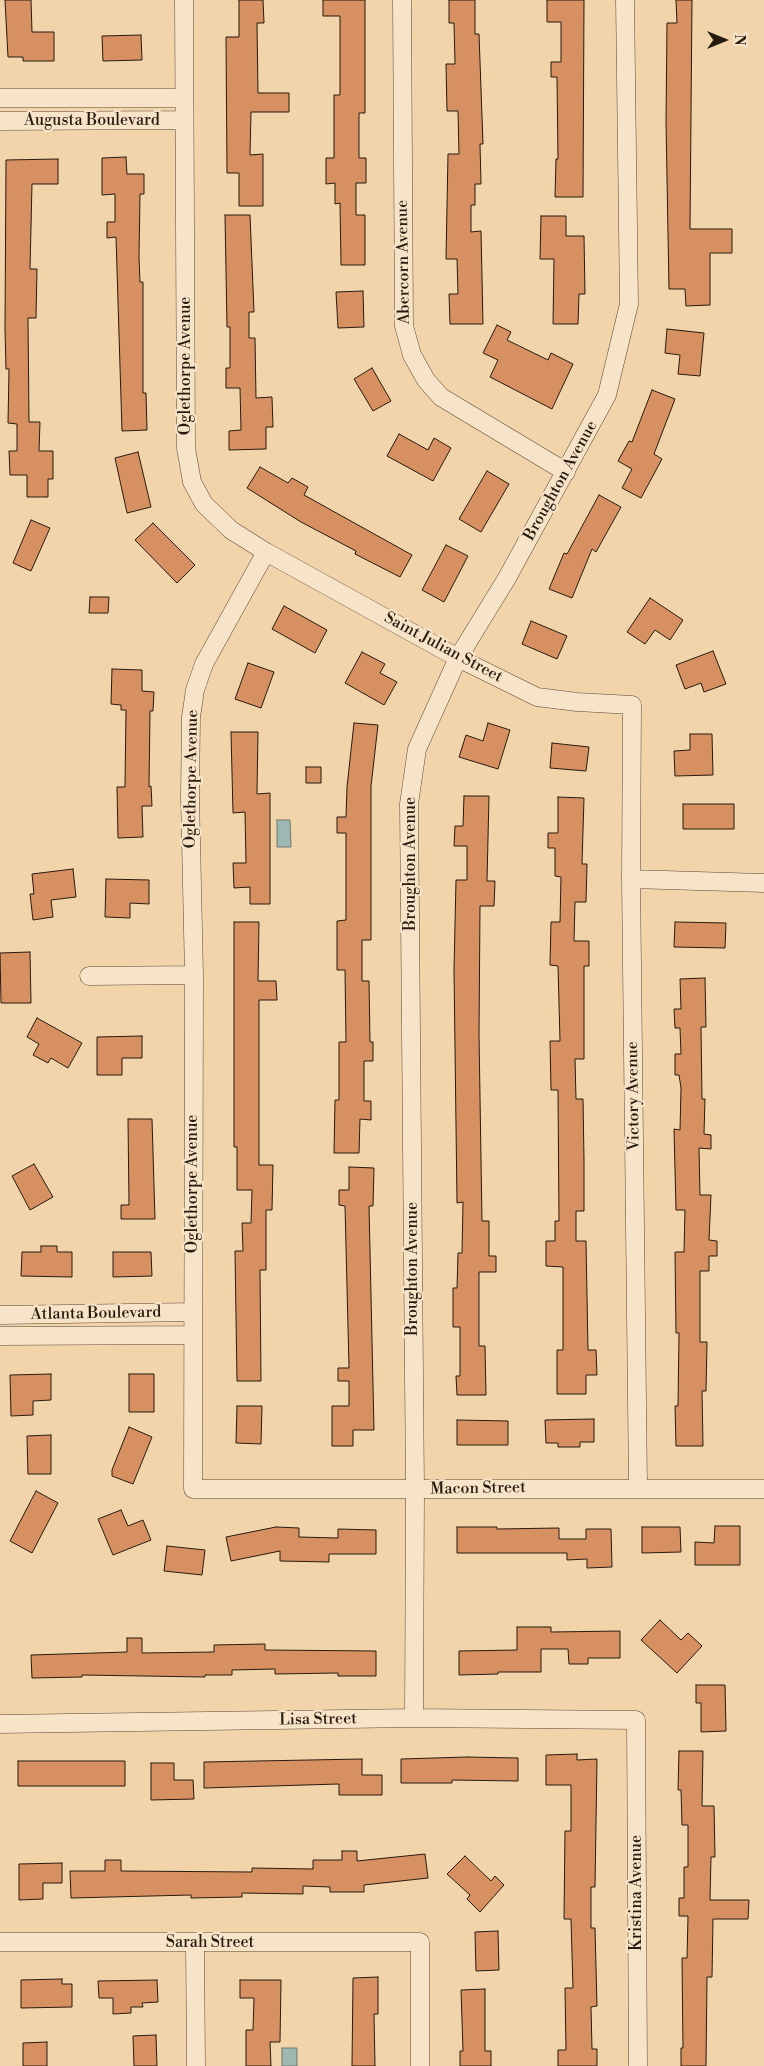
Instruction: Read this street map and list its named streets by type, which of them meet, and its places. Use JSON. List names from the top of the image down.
{
  "streets": {
    "street": [
      "Augusta Boulevard",
      "Abercorn Avenue",
      "Oglethorpe Avenue",
      "Broughton Avenue",
      "Saint Julian Street",
      "Victory Avenue",
      "Atlanta Boulevard",
      "Macon Street",
      "Lisa Street",
      "Kristina Avenue",
      "Sarah Street"
    ]
  },
  "crossings": [
    ["Augusta Boulevard", "Oglethorpe Avenue"],
    ["Abercorn Avenue", "Broughton Avenue"],
    ["Oglethorpe Avenue", "Saint Julian Street"],
    ["Oglethorpe Avenue", "Atlanta Boulevard"],
    ["Oglethorpe Avenue", "Macon Street"],
    ["Broughton Avenue", "Saint Julian Street"],
    ["Broughton Avenue", "Macon Street"],
    ["Broughton Avenue", "Lisa Street"],
    ["Saint Julian Street", "Victory Avenue"],
    ["Victory Avenue", "Macon Street"],
    ["Lisa Street", "Kristina Avenue"]
  ],
  "north": "right"
}
